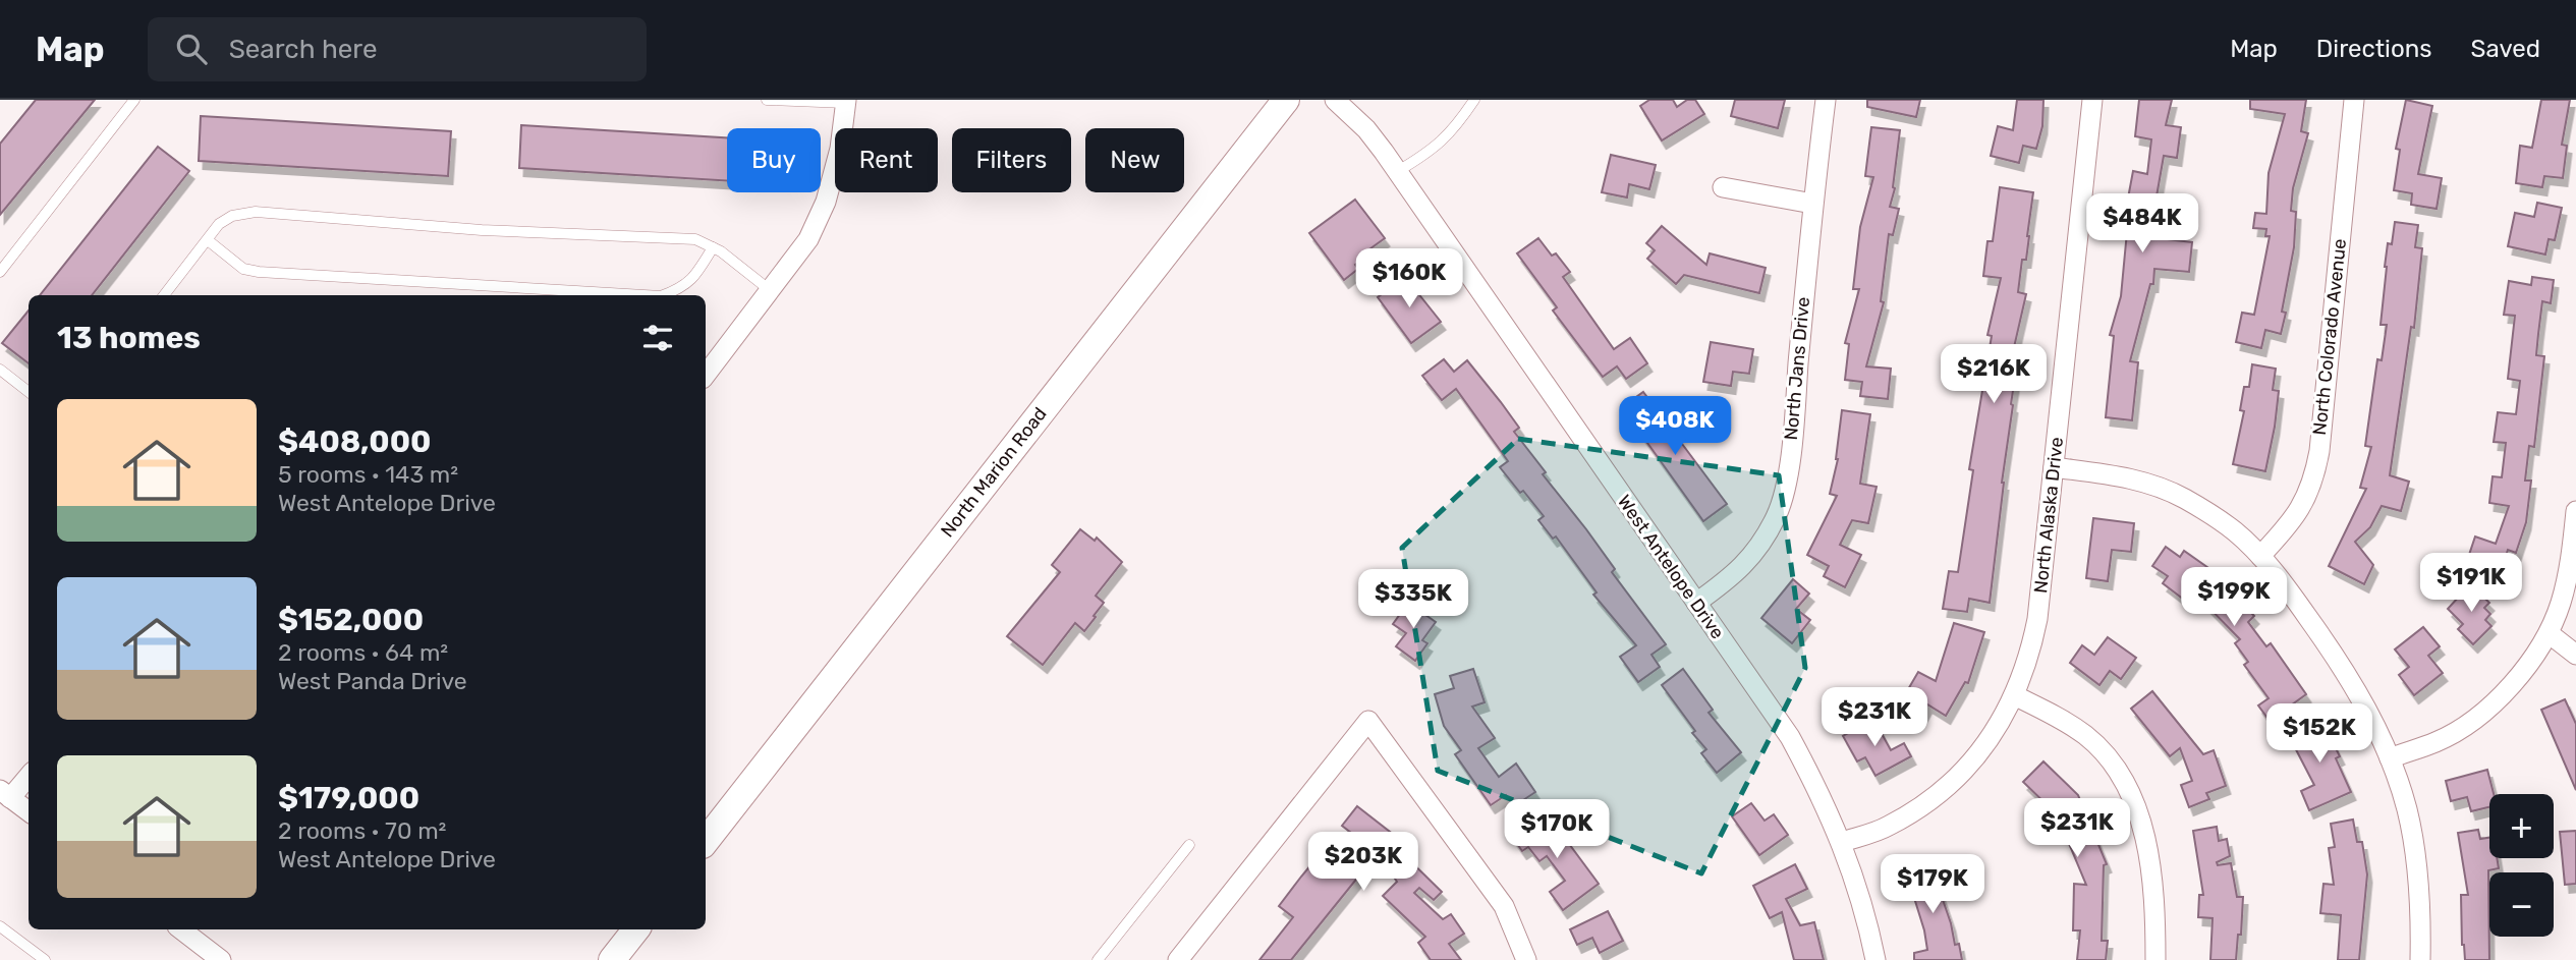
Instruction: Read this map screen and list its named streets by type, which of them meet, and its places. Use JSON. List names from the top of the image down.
{
  "streets": {
    "main road": ["North Marion Road"],
    "street": [
      "North Colorado Avenue",
      "North Jans Drive",
      "North Alaska Drive",
      "West Antelope Drive"
    ]
  },
  "crossings": [
    ["North Jans Drive", "West Antelope Drive"],
    ["North Alaska Drive", "West Antelope Drive"]
  ],
  "page": {
    "header": "Map",
    "search": "Search here",
    "nav": ["Map", "Directions", "Saved"],
    "chip": [
      "Buy",
      "Rent",
      "Filters",
      "New"
    ],
    "price": [
      "$484K",
      "$160K",
      "$216K",
      "$408K",
      "$191K",
      "$199K",
      "$335K",
      "$231K",
      "$152K",
      "$231K",
      "$170K",
      "$203K",
      "$179K"
    ],
    "heading": "13 homes",
    "list": [
      {
        "name": "$408,000",
        "note": "5 rooms · 143 m² · West Antelope Drive"
      },
      {
        "name": "$152,000",
        "note": "2 rooms · 64 m² · West Panda Drive"
      },
      {
        "name": "$179,000",
        "note": "2 rooms · 70 m² · West Antelope Drive"
      }
    ],
    "map_buttons": ["+", "−"]
  }
}
